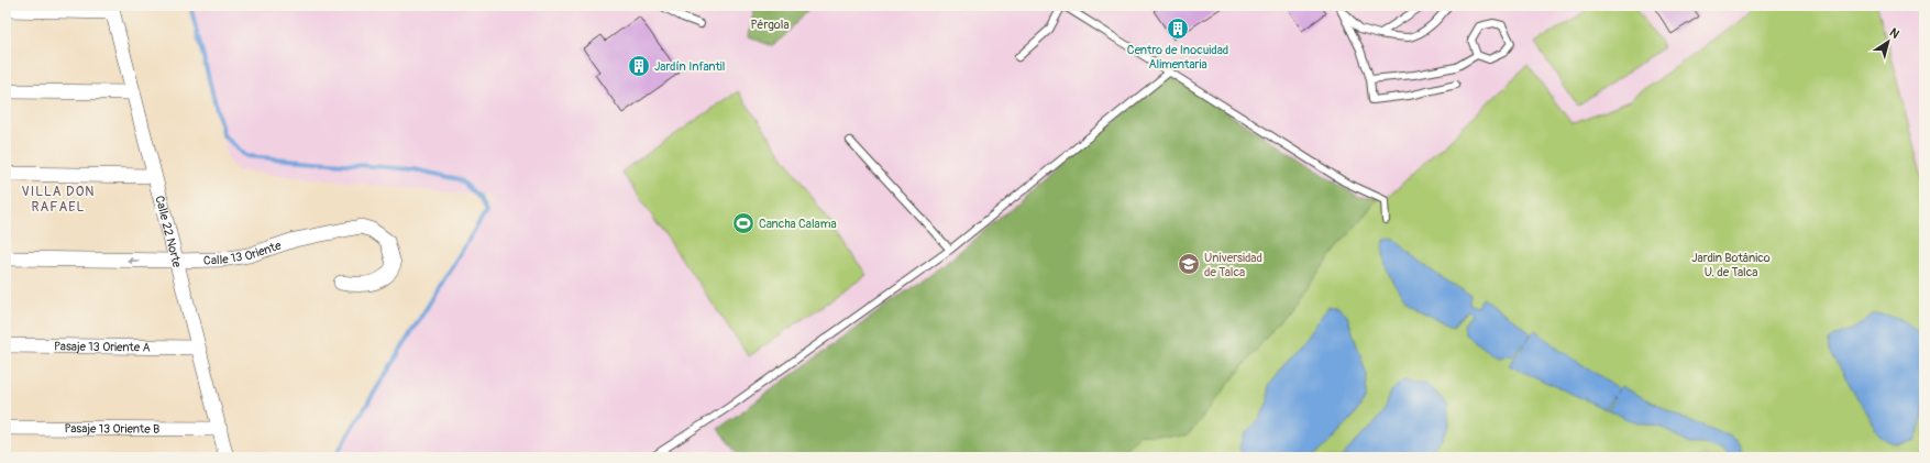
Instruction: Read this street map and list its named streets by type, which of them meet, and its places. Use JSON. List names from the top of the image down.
{
  "streets": {
    "street": [
      "Calle 22 Norte",
      "Calle 13 Oriente",
      "Pasaje 13 Oriente A",
      "Pasaje 13 Oriente B"
    ]
  },
  "crossings": [
    ["Calle 22 Norte", "Calle 13 Oriente"],
    ["Calle 22 Norte", "Pasaje 13 Oriente A"],
    ["Calle 22 Norte", "Pasaje 13 Oriente B"]
  ],
  "districts": ["VILLA DON RAFAEL"],
  "parks": ["Pérgola", "Jardin Botánico U. de Talca"],
  "places": {
    "building": ["Centro de Inocuidad Alimentaria", "Jardín Infantil"],
    "sports": ["Cancha Calama"],
    "school or university": ["Universidad de Talca"]
  },
  "north": "top right"
}
